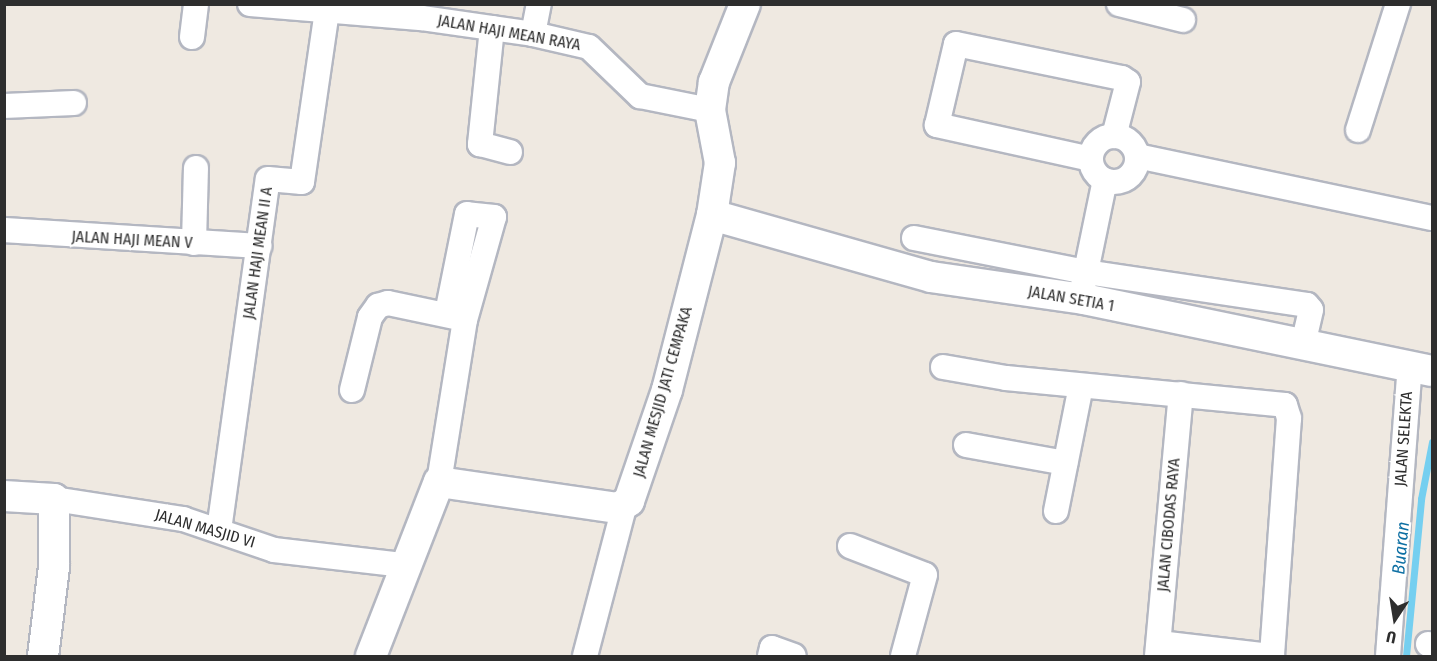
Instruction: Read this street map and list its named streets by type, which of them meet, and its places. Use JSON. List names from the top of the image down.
{
  "streets": {
    "street": [
      "JALAN HAJI MEAN RAYA",
      "JALAN HAJI MEAN V",
      "JALAN HAJI MEAN II A",
      "JALAN SETIA 1",
      "JALAN MESJID JATI CEMPAKA",
      "JALAN SELEKTA",
      "JALAN CIBODAS RAYA",
      "JALAN MASJID VI"
    ]
  },
  "crossings": [
    ["JALAN HAJI MEAN RAYA", "JALAN HAJI MEAN II A"],
    ["JALAN HAJI MEAN RAYA", "JALAN MESJID JATI CEMPAKA"],
    ["JALAN HAJI MEAN V", "JALAN HAJI MEAN II A"],
    ["JALAN HAJI MEAN II A", "JALAN MASJID VI"],
    ["JALAN SETIA 1", "JALAN MESJID JATI CEMPAKA"],
    ["JALAN SETIA 1", "JALAN SELEKTA"]
  ],
  "water": ["Buaran"],
  "north": "bottom"
}
